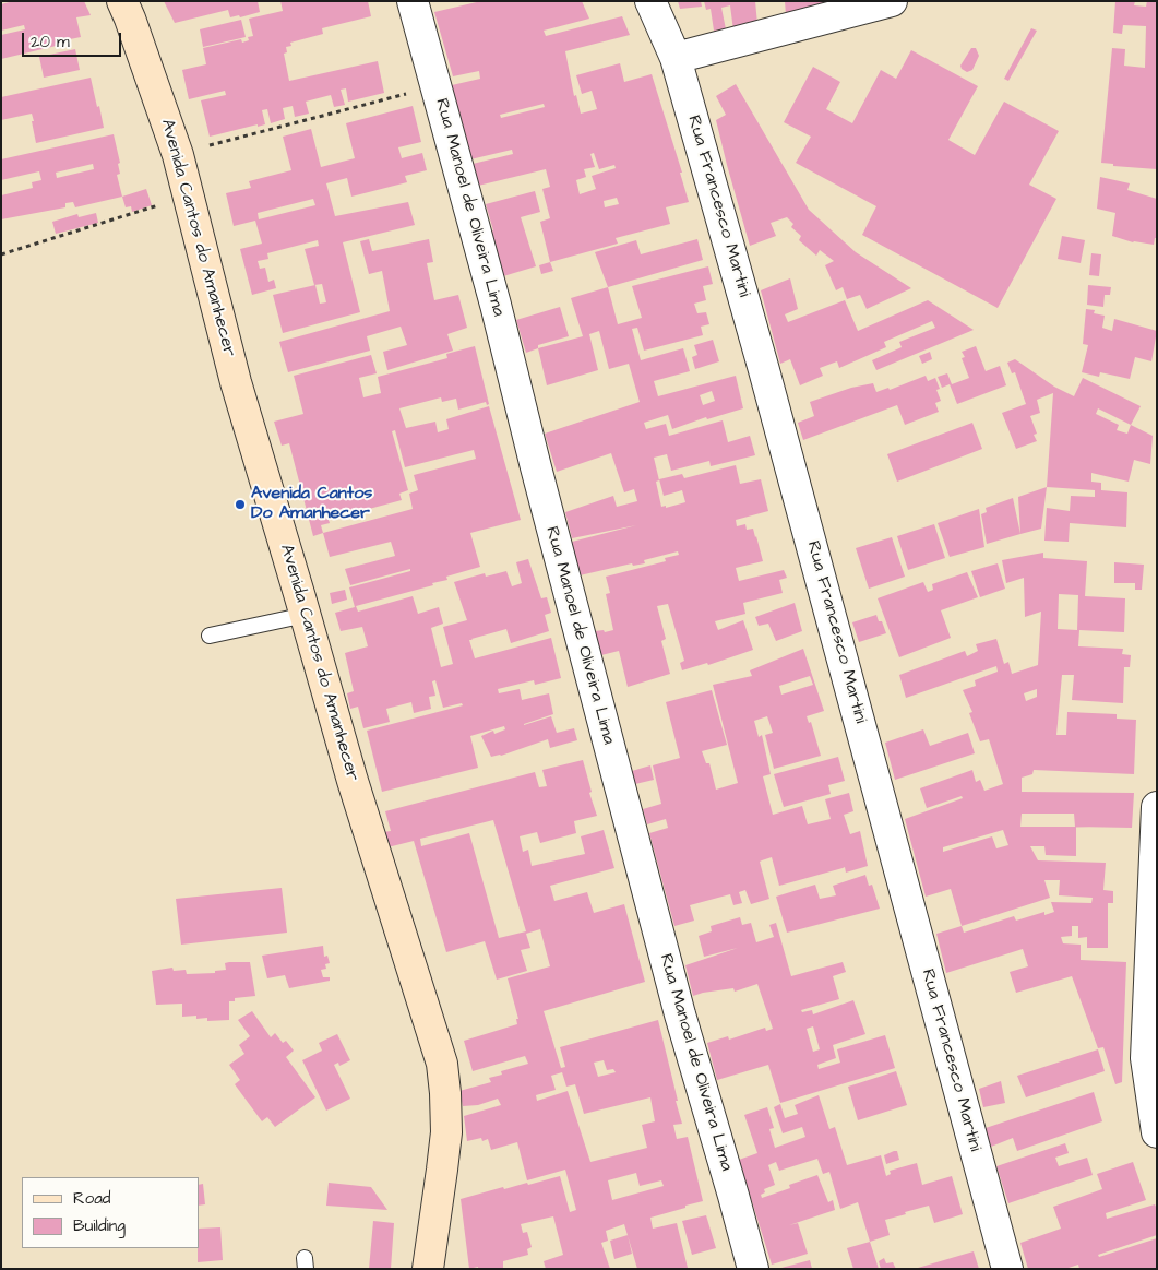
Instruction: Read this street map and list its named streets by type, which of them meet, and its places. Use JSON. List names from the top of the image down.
{
  "streets": {
    "main road": ["Avenida Cantos do Amanhecer"],
    "street": ["Rua Francesco Martini", "Rua Manoel de Oliveira Lima"]
  },
  "places": ["Avenida Cantos Do Amanhecer"],
  "legend": ["Road", "Building"],
  "scale_bar": "20 m"
}
